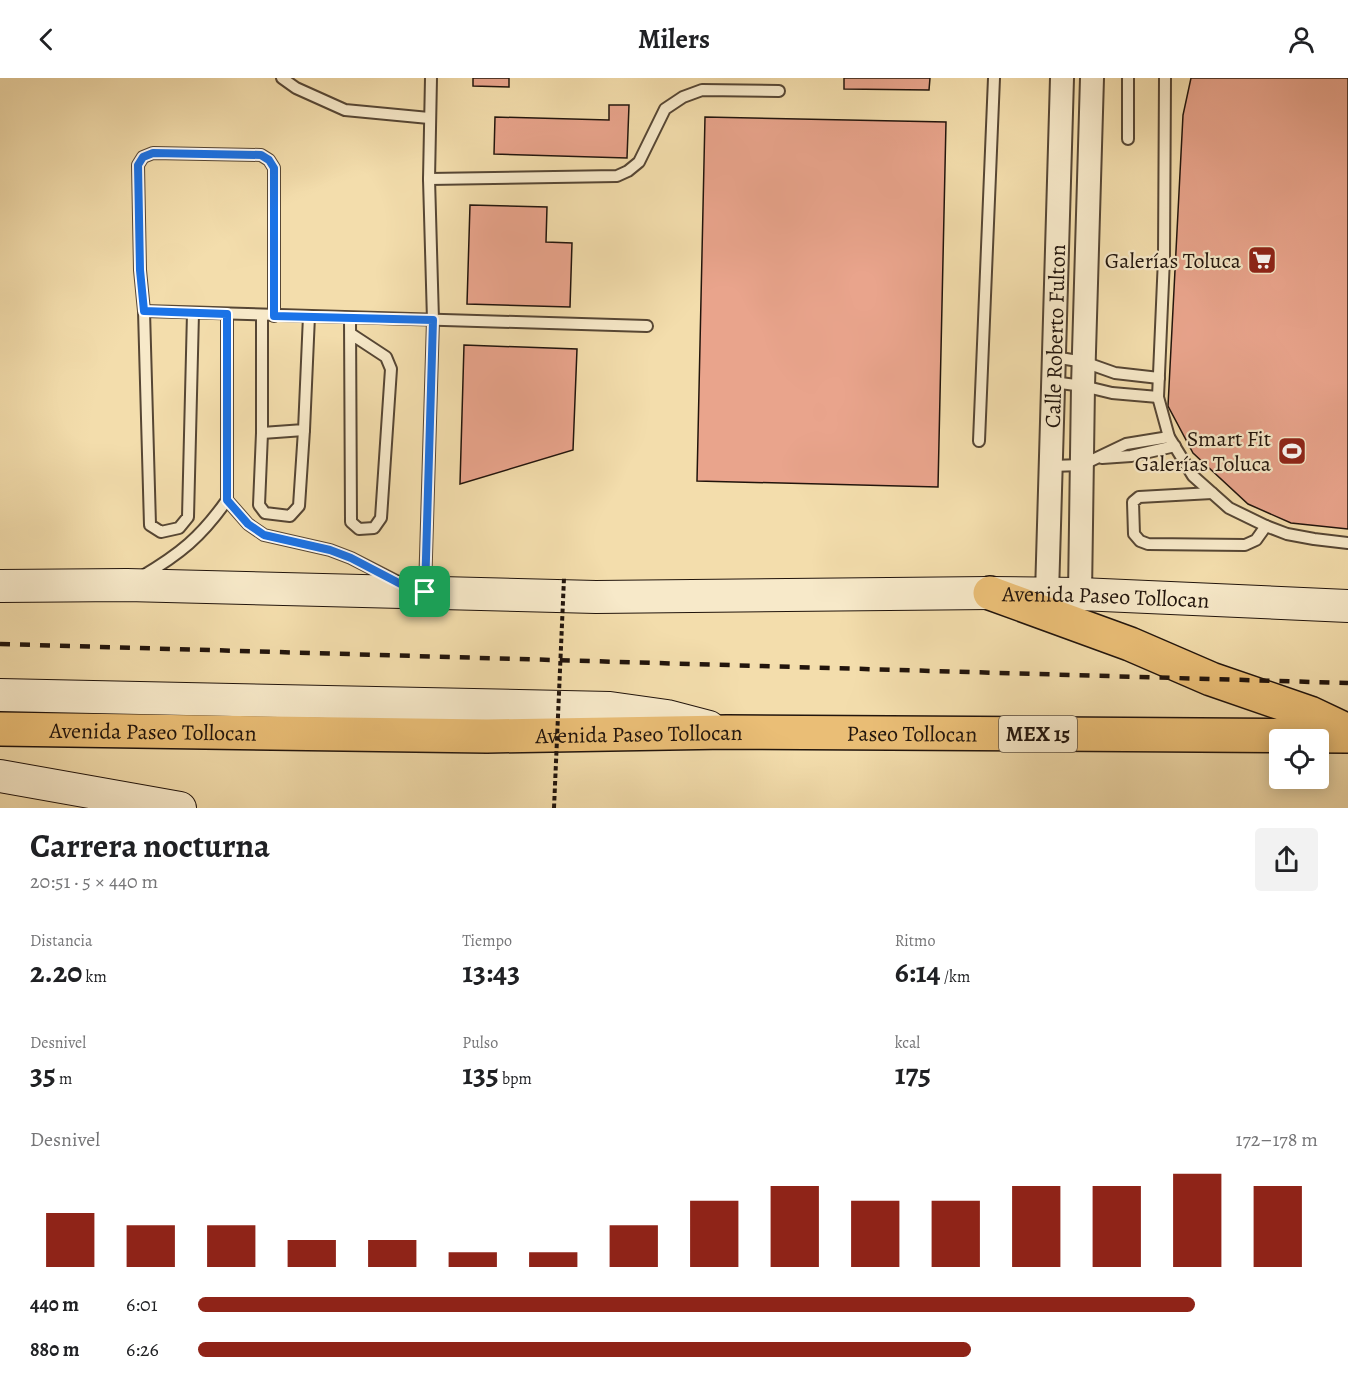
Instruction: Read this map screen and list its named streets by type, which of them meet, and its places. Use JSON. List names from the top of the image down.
{
  "streets": {
    "highway": ["Avenida Paseo Tollocan", "Paseo Tollocan", "MEX 15"],
    "street": ["Calle Roberto Fulton"]
  },
  "crossings": [
    ["Calle Roberto Fulton", "Avenida Paseo Tollocan"],
    ["Avenida Paseo Tollocan", "Paseo Tollocan"]
  ],
  "places": {
    "supermarket": ["Galerías Toluca"],
    "sports": ["Smart Fit Galerías Toluca"]
  },
  "page": {
    "header": "Milers",
    "heading": ["Carrera nocturna", "20:51 · 5 × 440 m"],
    "stats": [
      ["Distancia", "2.20 km"],
      ["Tiempo", "13:43"],
      ["Ritmo", "6:14 /km"],
      ["Desnivel", "35 m"],
      ["Pulso", "135 bpm"],
      ["kcal", "175"]
    ],
    "chart": ["Desnivel", "172–178 m"],
    "list": [
      {
        "name": "440 m",
        "note": "6:01"
      },
      {
        "name": "880 m",
        "note": "6:26"
      }
    ]
  }
}
